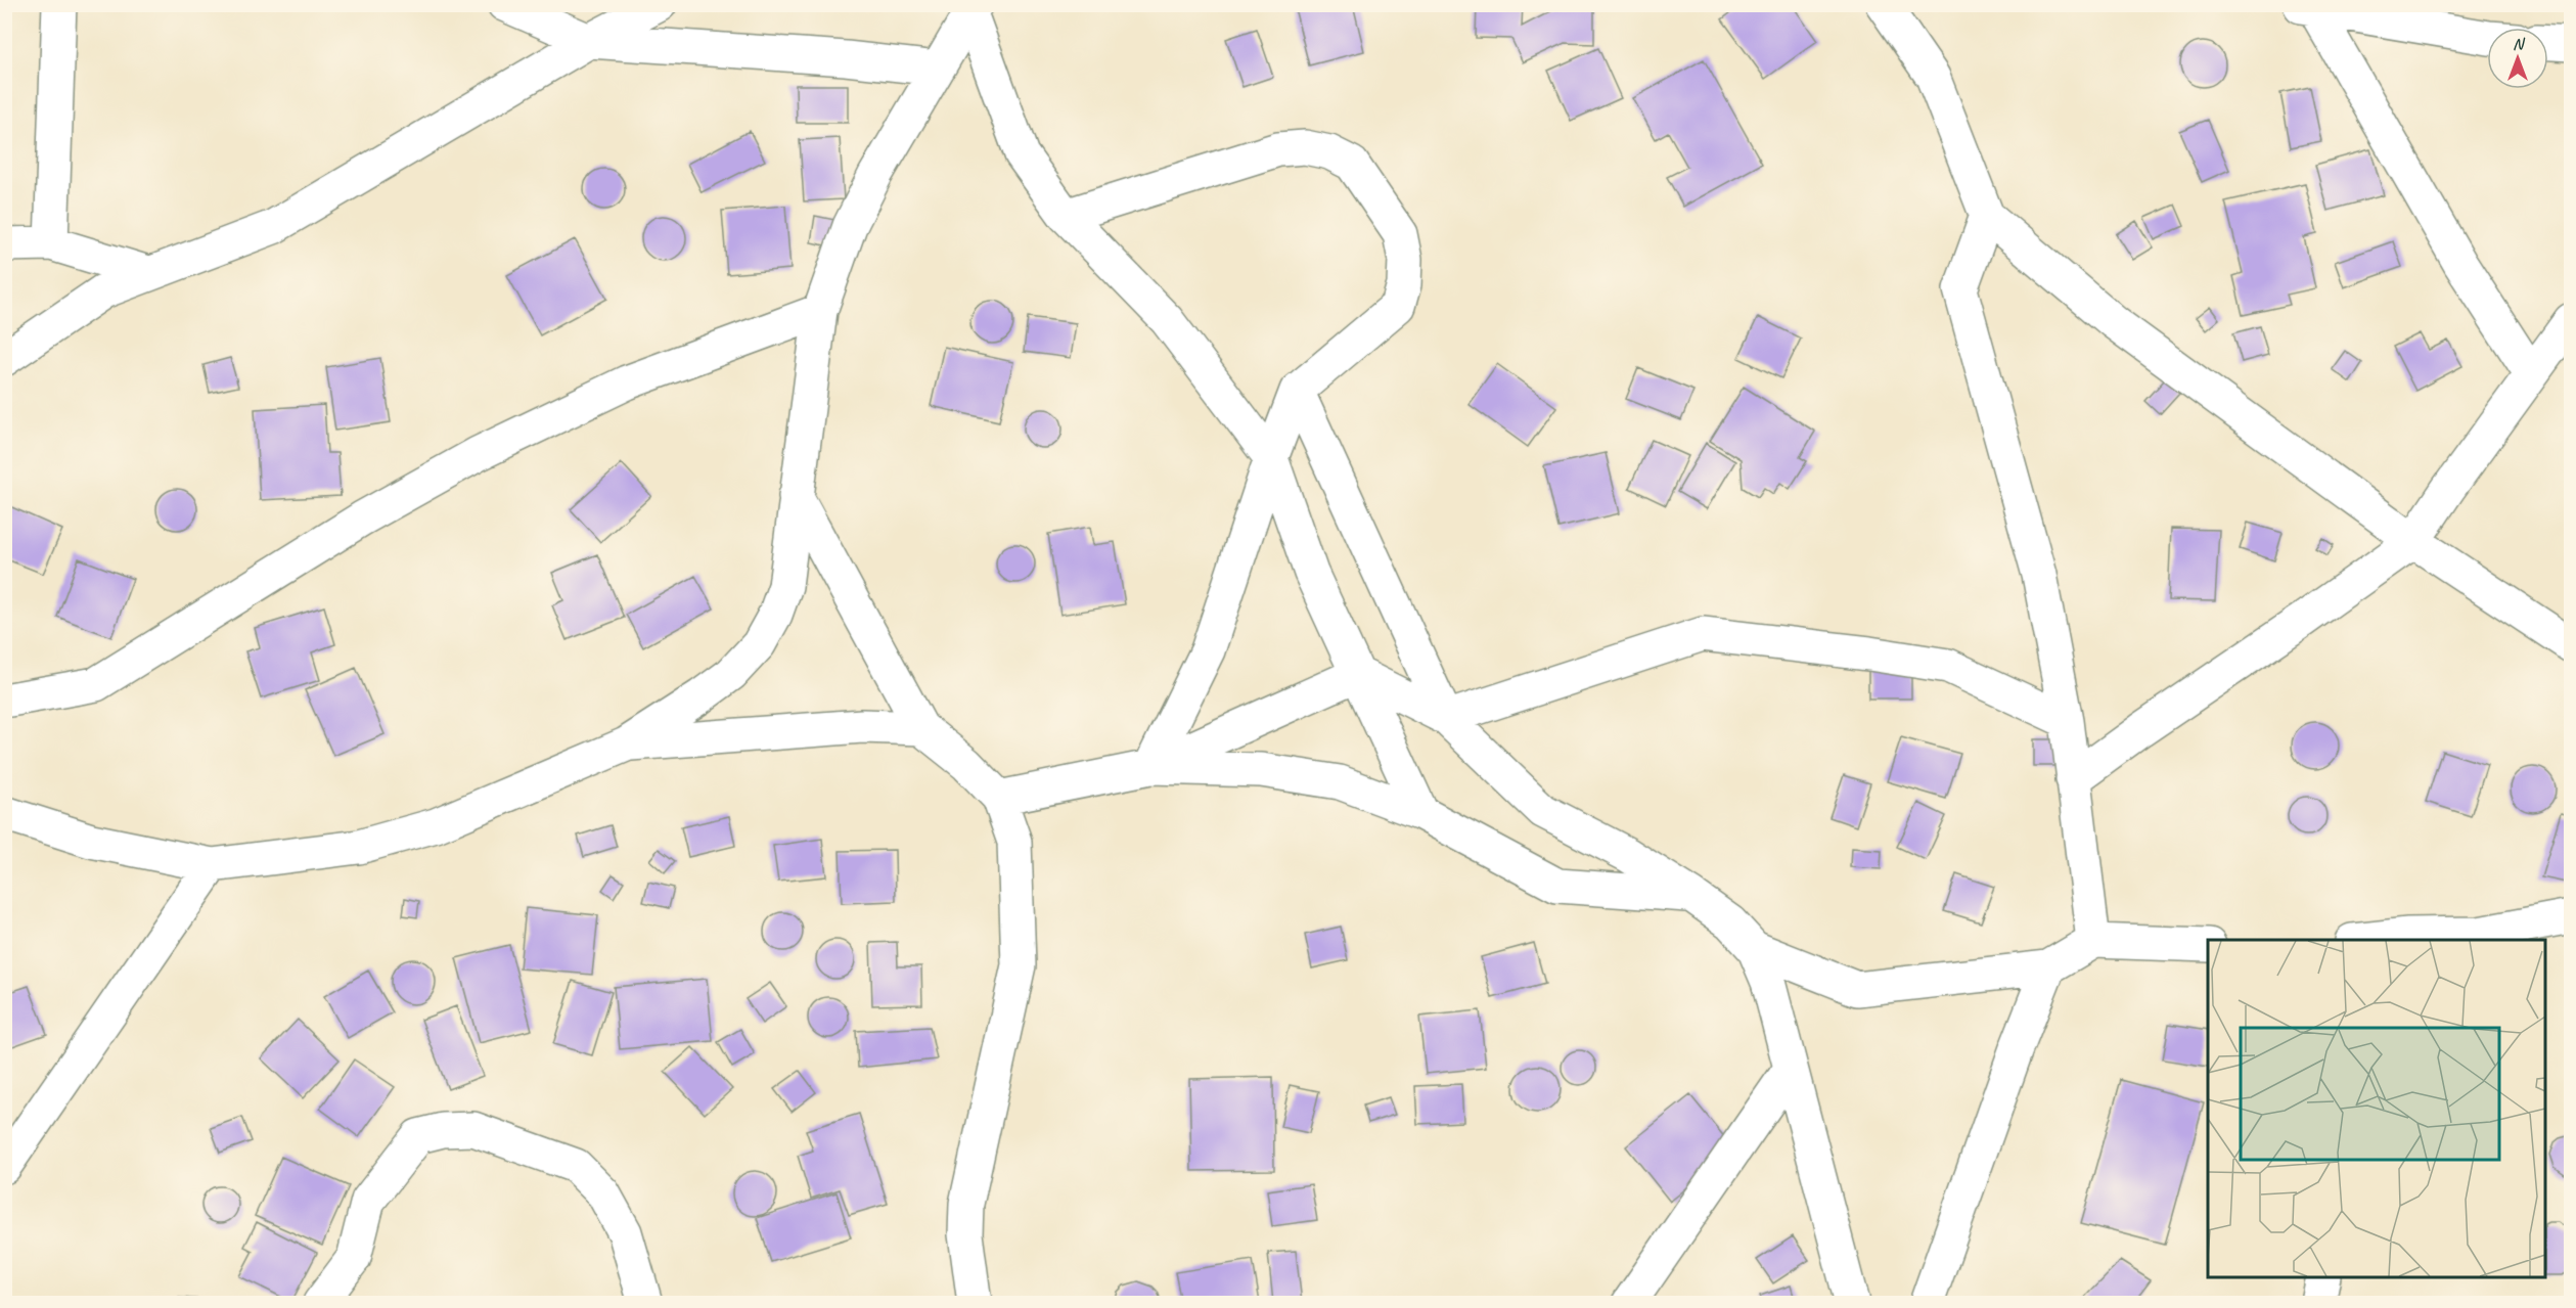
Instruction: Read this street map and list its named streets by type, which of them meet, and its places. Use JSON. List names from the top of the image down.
{
  "north": "top"
}
